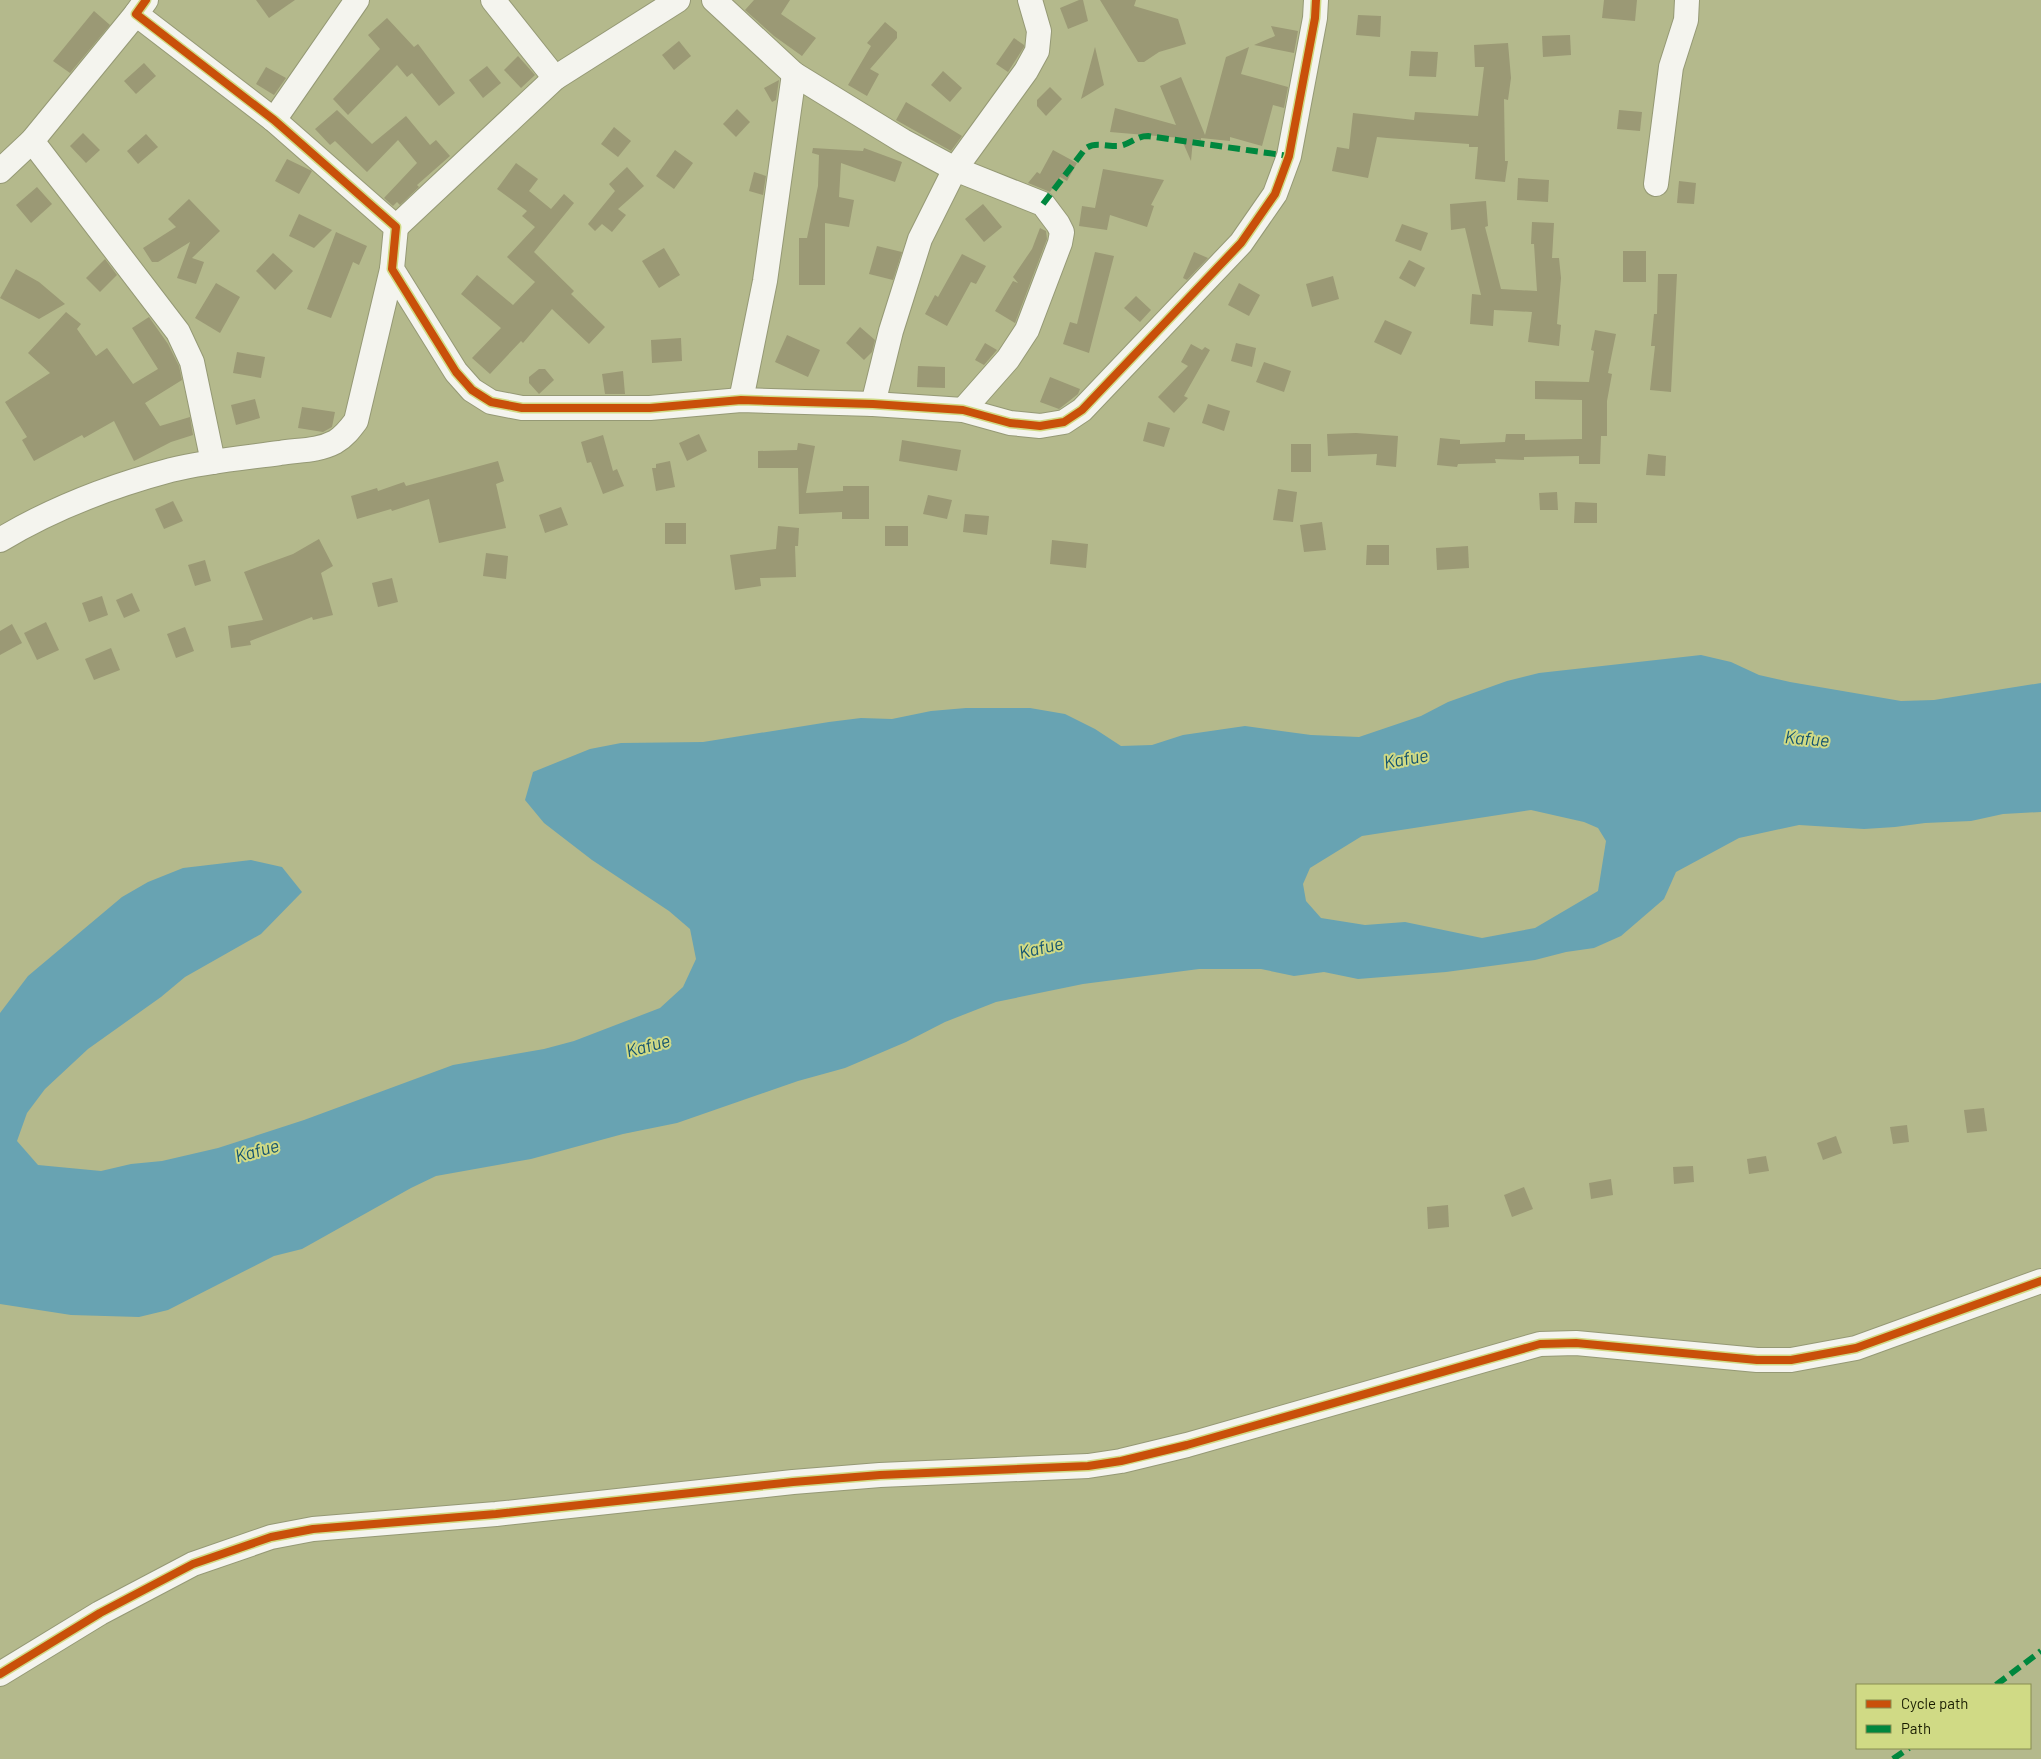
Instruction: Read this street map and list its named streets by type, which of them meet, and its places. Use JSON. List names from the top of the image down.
{
  "water": ["Kafue"],
  "legend": ["Cycle path", "Path"]
}
